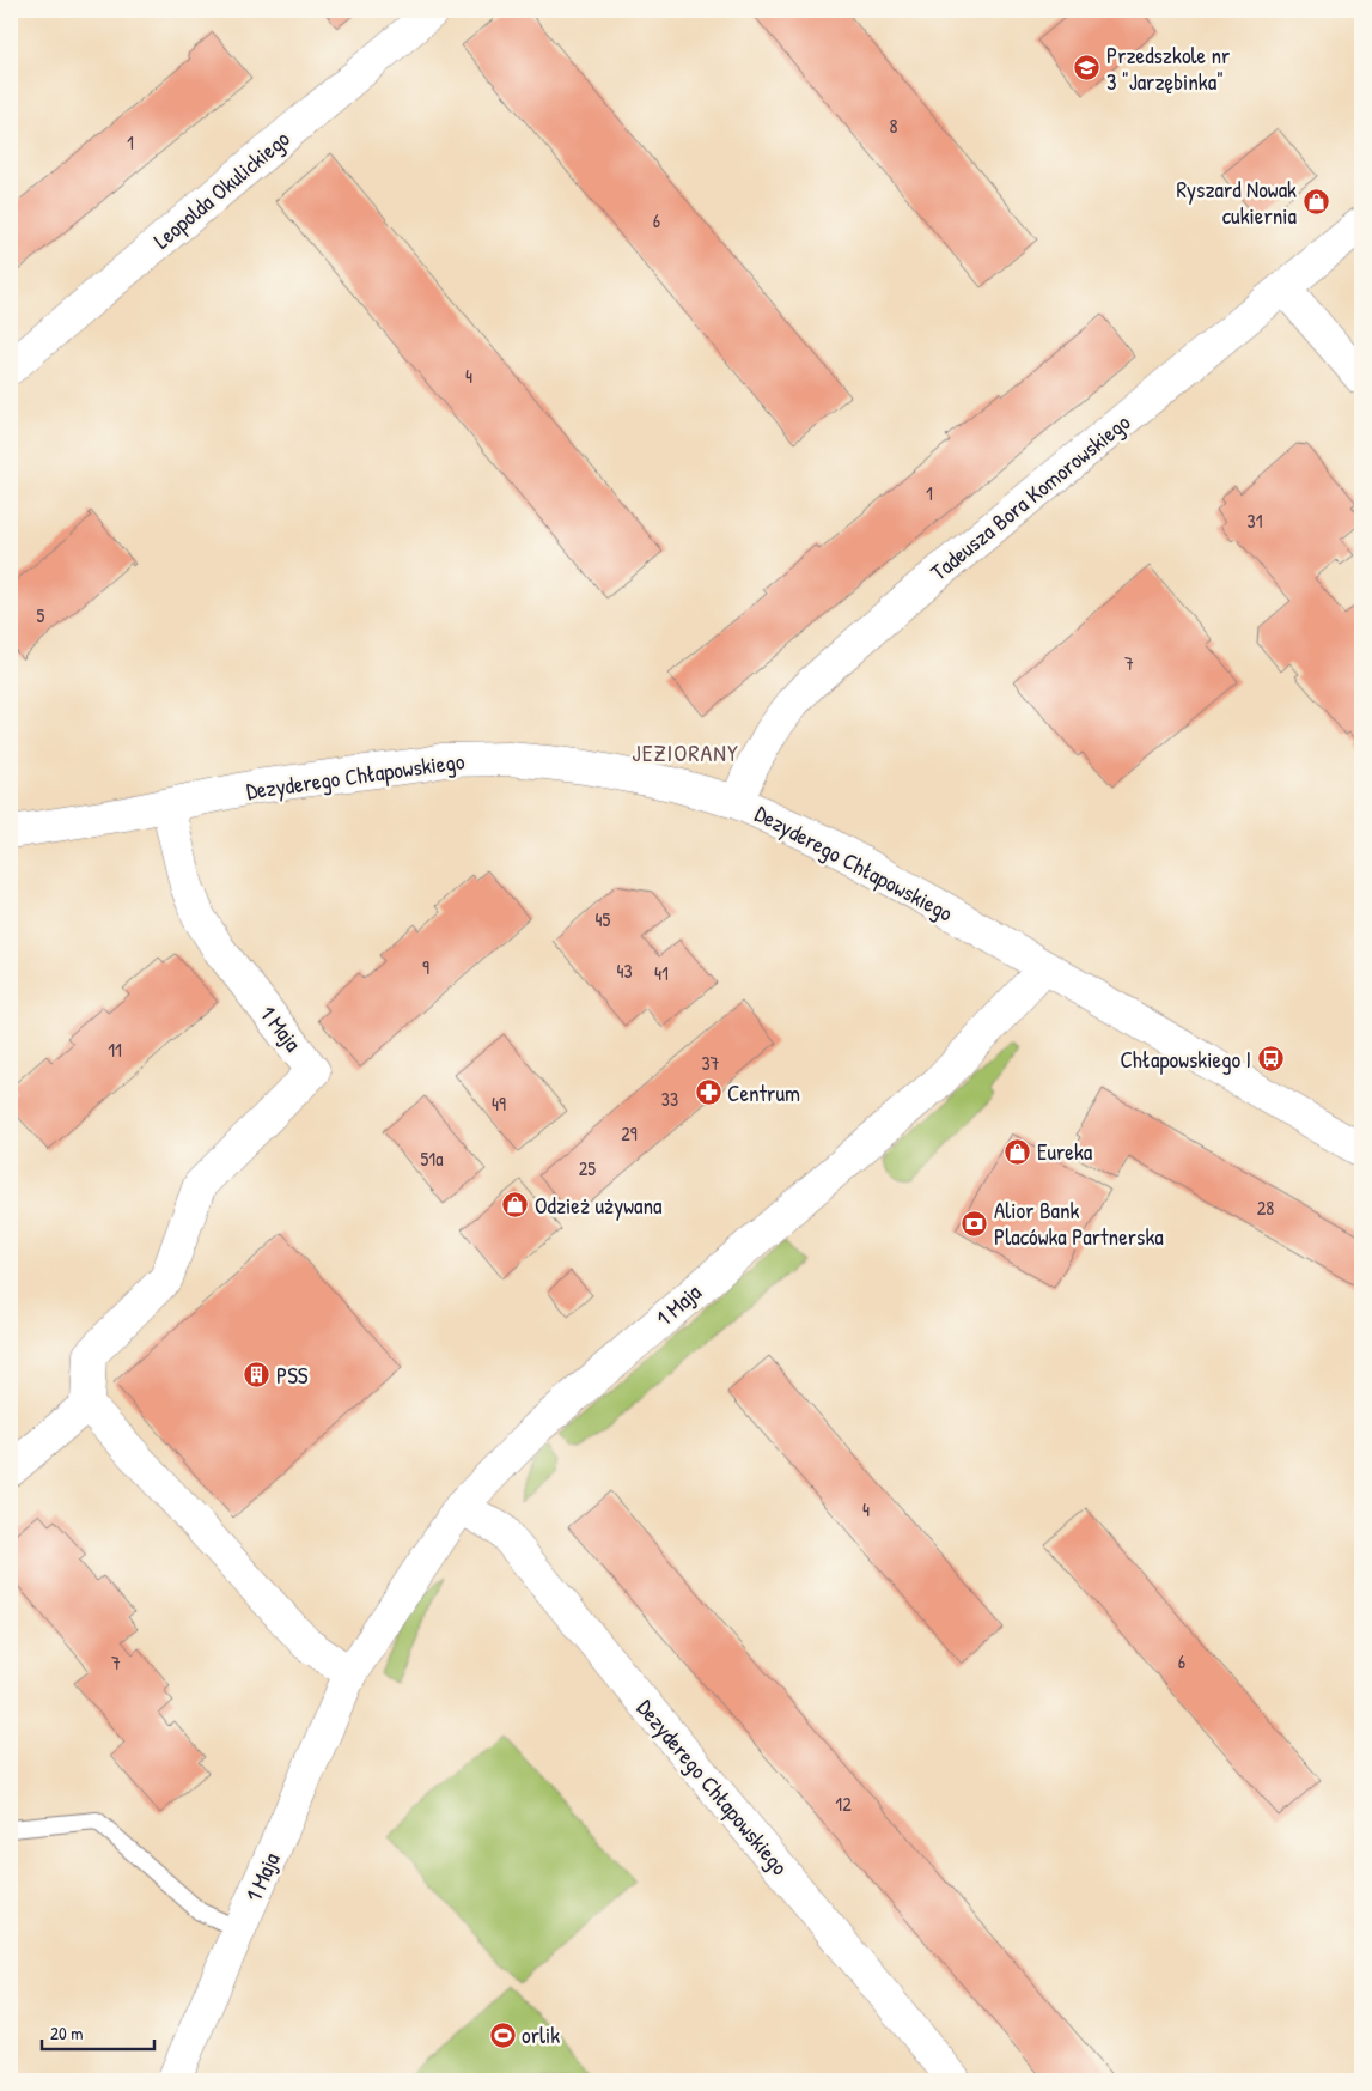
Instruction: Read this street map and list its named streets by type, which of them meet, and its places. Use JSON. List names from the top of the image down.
{
  "streets": {
    "street": [
      "Leopolda Okulickiego",
      "Tadeusza Bora Komorowskiego",
      "Dezyderego Chłapowskiego",
      "1 Maja"
    ]
  },
  "crossings": [
    ["Tadeusza Bora Komorowskiego", "Dezyderego Chłapowskiego"],
    ["Dezyderego Chłapowskiego", "1 Maja"]
  ],
  "districts": ["JEZIORANY"],
  "places": {
    "school or university": ["Przedszkole nr 3 \"Jarzębinka\""],
    "shop": ["Ryszard Nowak cukiernia", "Eureka", "Odzież używana"],
    "bus stop": ["Chłapowskiego I"],
    "pharmacy": ["Centrum"],
    "bank": ["Alior Bank Placówka Partnerska"],
    "building": ["PSS"],
    "sports": ["orlik"]
  },
  "house_numbers": [
    "8",
    "1",
    "6",
    "4",
    "1",
    "31",
    "5",
    "7",
    "45",
    "9",
    "43",
    "41",
    "11",
    "37",
    "33",
    "49",
    "29",
    "51a",
    "25",
    "28",
    "4",
    "6",
    "7",
    "12"
  ],
  "scale_bar": "20 m"
}
